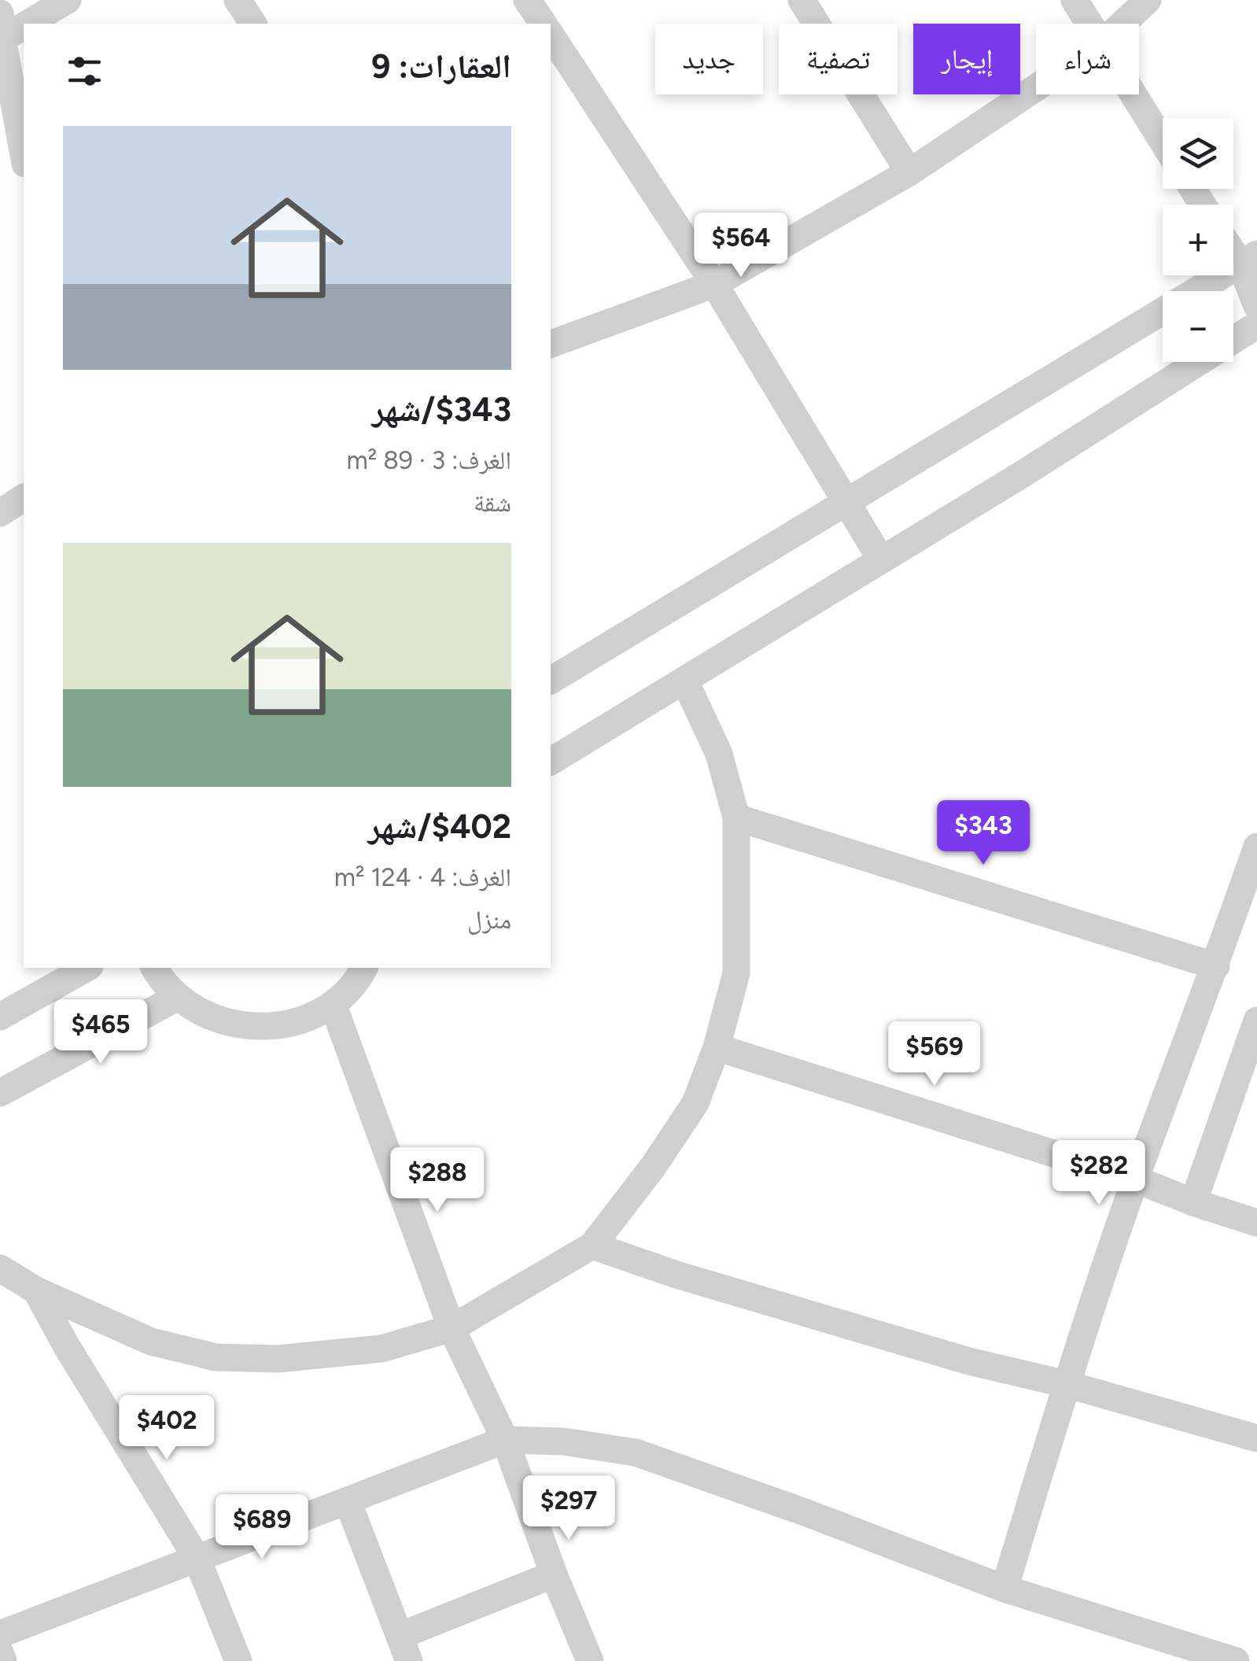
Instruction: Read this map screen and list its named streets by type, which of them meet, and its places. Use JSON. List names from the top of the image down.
{
  "page": {
    "chip": [
      "شراء",
      "إيجار",
      "تصفية",
      "جديد"
    ],
    "heading": "العقارات: 9",
    "map_buttons": ["+", "−"],
    "list": [
      {
        "name": "$343/شهر",
        "note": "الغرف: 3 · 89 m² · شقة"
      },
      {
        "name": "$402/شهر",
        "note": "الغرف: 4 · 124 m² · منزل"
      }
    ],
    "price": [
      "$564",
      "$343",
      "$465",
      "$569",
      "$282",
      "$288",
      "$402",
      "$297",
      "$689"
    ]
  }
}
